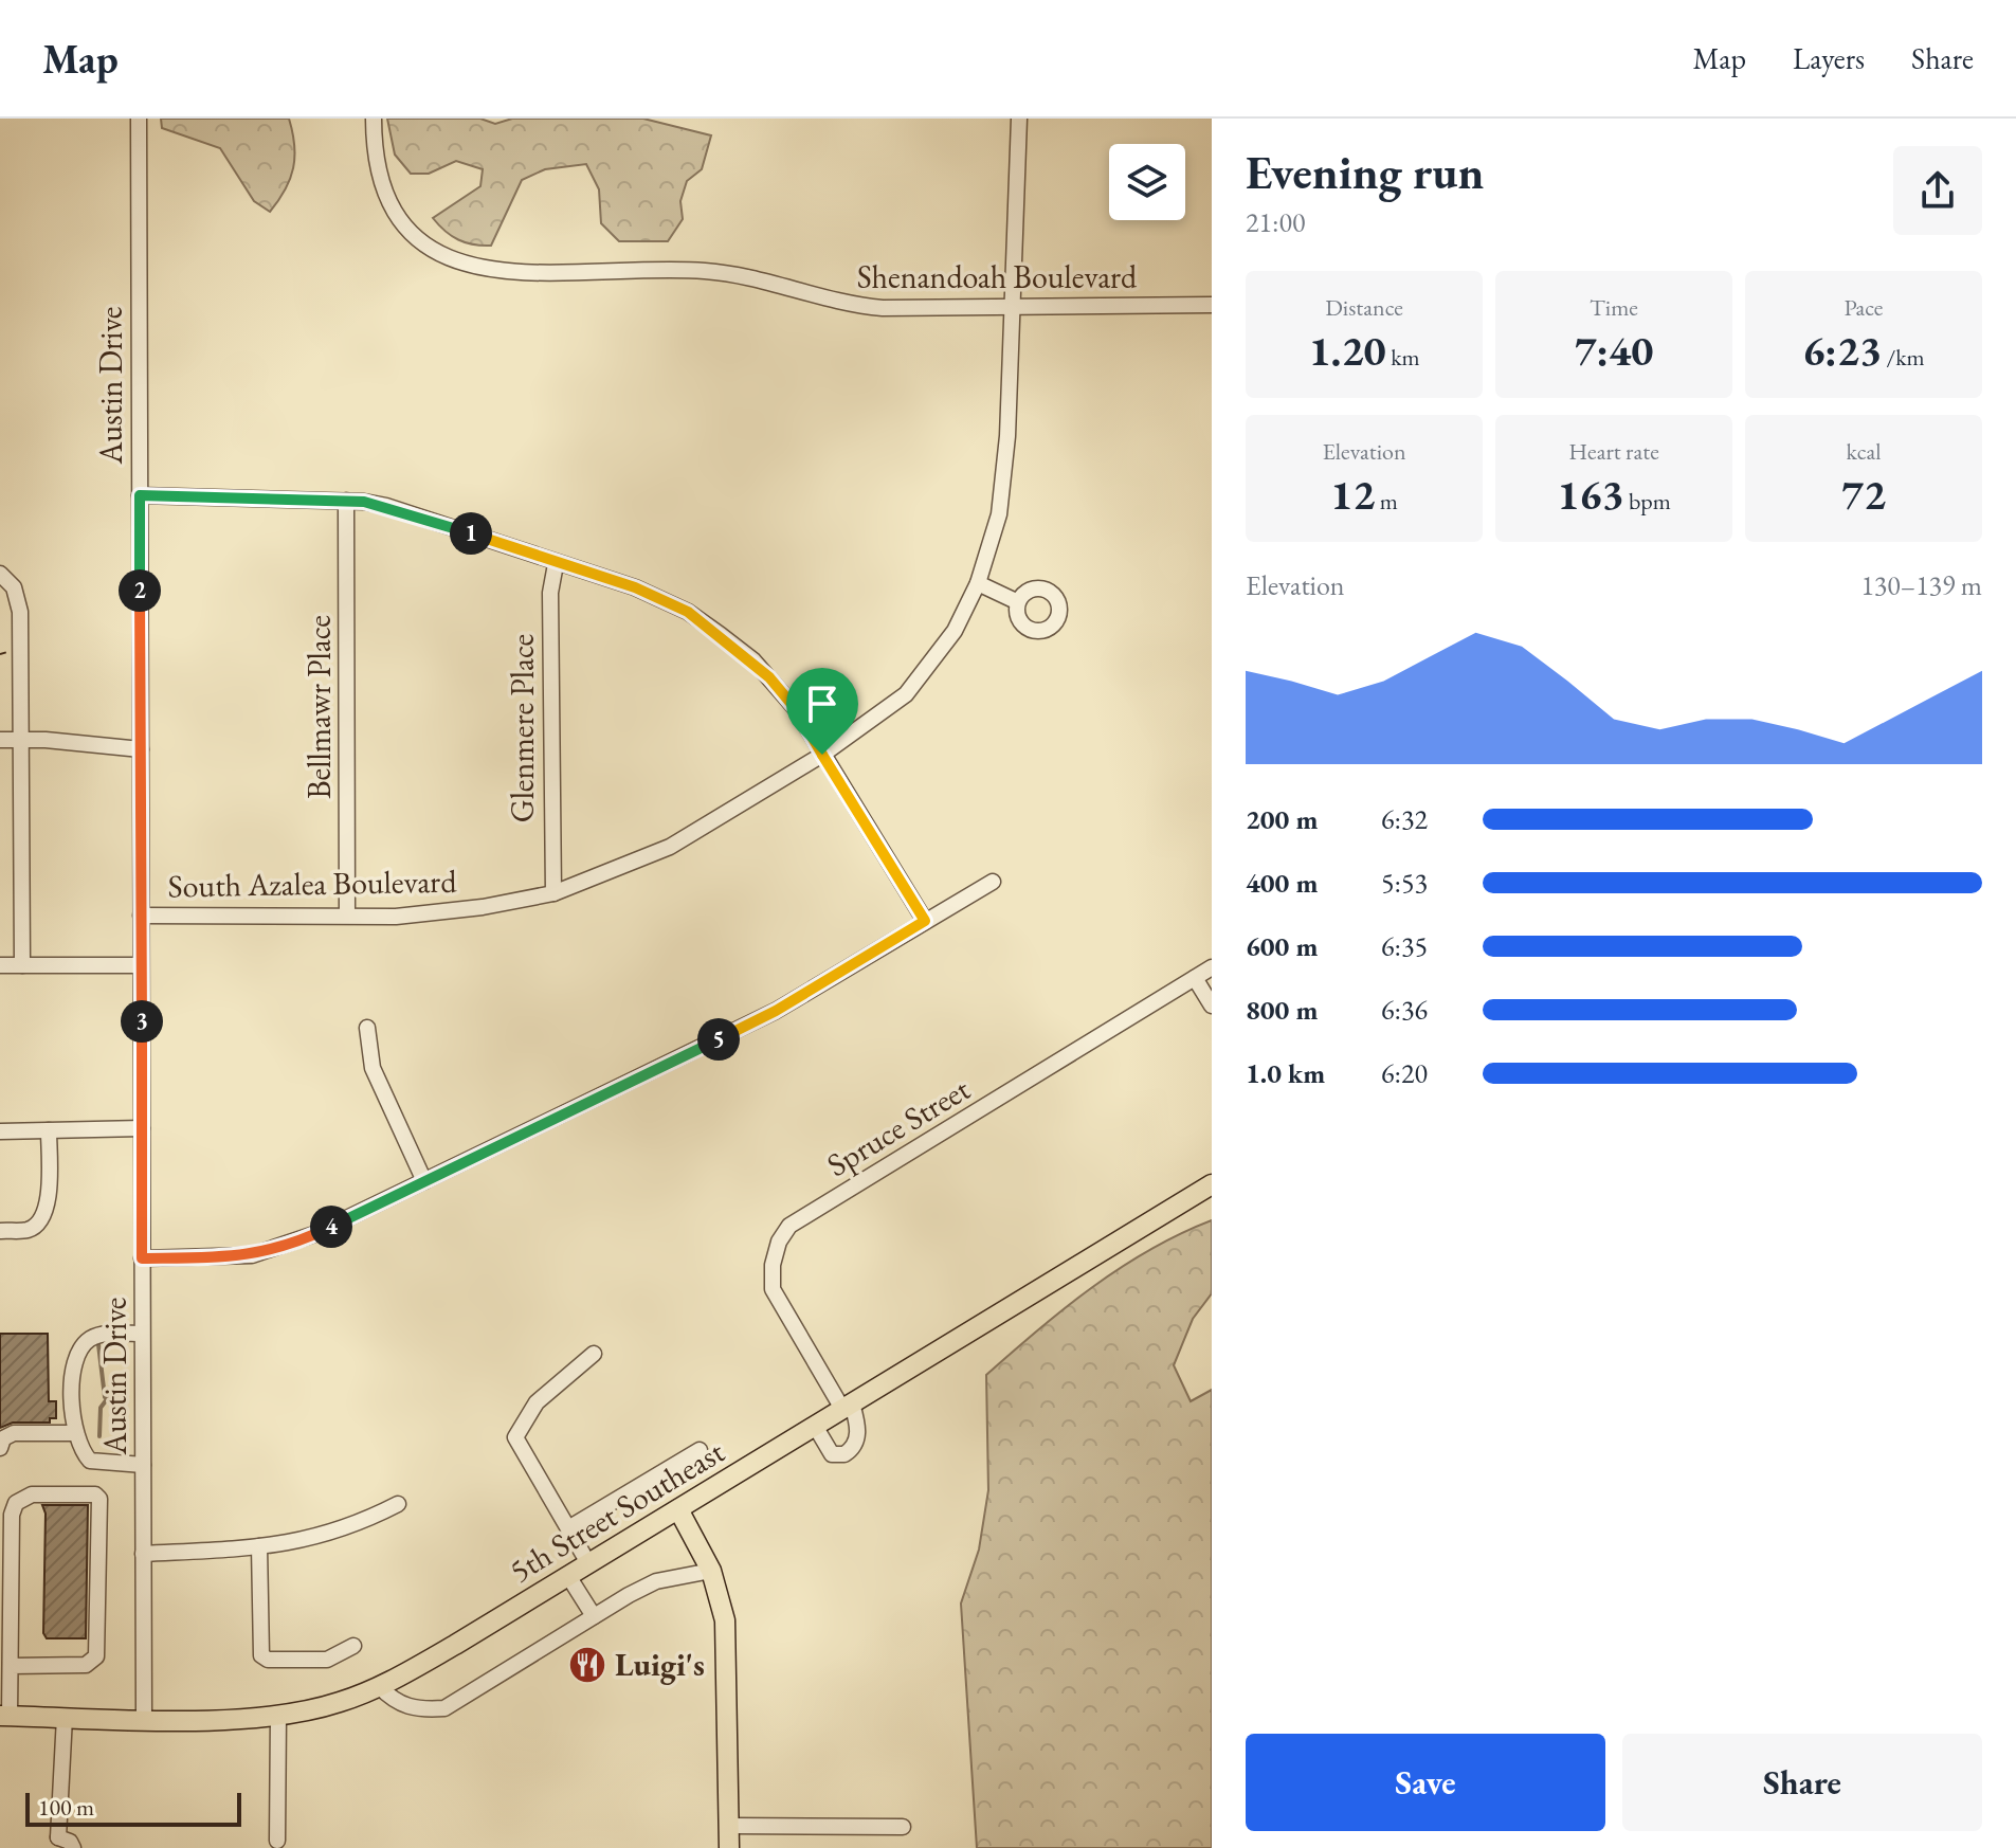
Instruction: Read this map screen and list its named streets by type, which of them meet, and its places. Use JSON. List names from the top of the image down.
{
  "streets": {
    "main road": ["5th Street Southeast"],
    "street": [
      "Shenandoah Boulevard",
      "Austin Drive",
      "Bellmawr Place",
      "Glenmere Place",
      "South Azalea Boulevard",
      "Spruce Street"
    ]
  },
  "crossings": [
    ["Shenandoah Boulevard", "South Azalea Boulevard"],
    ["Austin Drive", "South Azalea Boulevard"],
    ["Austin Drive", "5th Street Southeast"],
    ["Bellmawr Place", "South Azalea Boulevard"],
    ["Glenmere Place", "South Azalea Boulevard"],
    ["Spruce Street", "5th Street Southeast"]
  ],
  "places": {
    "restaurant": ["Luigi's"]
  },
  "scale_bar": "100 m",
  "page": {
    "header": "Map",
    "nav": ["Map", "Layers", "Share"],
    "heading": ["Evening run", "21:00"],
    "stats": [
      ["Distance", "1.20 km"],
      ["Time", "7:40"],
      ["Pace", "6:23 /km"],
      ["Elevation", "12 m"],
      ["Heart rate", "163 bpm"],
      ["kcal", "72"]
    ],
    "pins": [
      "1",
      "2",
      "3",
      "5",
      "4"
    ],
    "chart": ["Elevation", "130–139 m"],
    "list": [
      {
        "name": "200 m",
        "note": "6:32"
      },
      {
        "name": "400 m",
        "note": "5:53"
      },
      {
        "name": "600 m",
        "note": "6:35"
      },
      {
        "name": "800 m",
        "note": "6:36"
      },
      {
        "name": "1.0 km",
        "note": "6:20"
      }
    ],
    "buttons": ["Save", "Share"],
    "scale": "100 m"
  }
}
